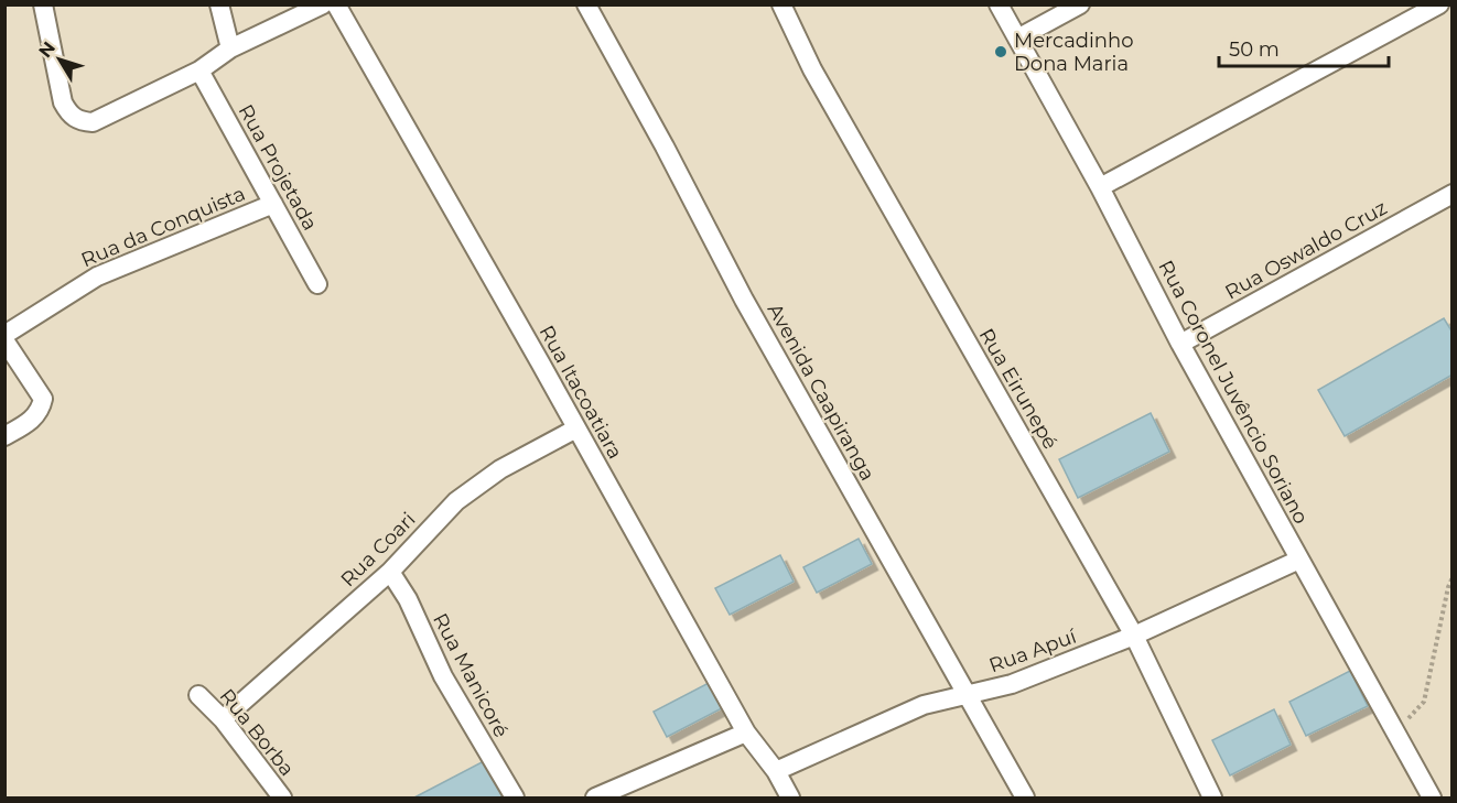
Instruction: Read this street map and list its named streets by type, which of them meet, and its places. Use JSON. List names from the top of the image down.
{
  "streets": {
    "street": [
      "Rua Projetada",
      "Rua da Conquista",
      "Rua Oswaldo Cruz",
      "Rua Eirunepé",
      "Rua Itacoatiara",
      "Avenida Caapiranga",
      "Rua Coronel Juvêncio Soriano",
      "Rua Coari",
      "Rua Apuí",
      "Rua Manicoré",
      "Rua Borba"
    ]
  },
  "crossings": [
    ["Rua Projetada", "Rua da Conquista"],
    ["Rua Oswaldo Cruz", "Rua Coronel Juvêncio Soriano"],
    ["Rua Eirunepé", "Rua Apuí"],
    ["Rua Itacoatiara", "Rua Coari"],
    ["Rua Itacoatiara", "Rua Apuí"],
    ["Avenida Caapiranga", "Rua Apuí"],
    ["Rua Coronel Juvêncio Soriano", "Rua Apuí"],
    ["Rua Coari", "Rua Manicoré"],
    ["Rua Coari", "Rua Borba"]
  ],
  "places": ["Mercadinho Dona Maria"],
  "scale_bar": "50 m",
  "north": "top left"
}
